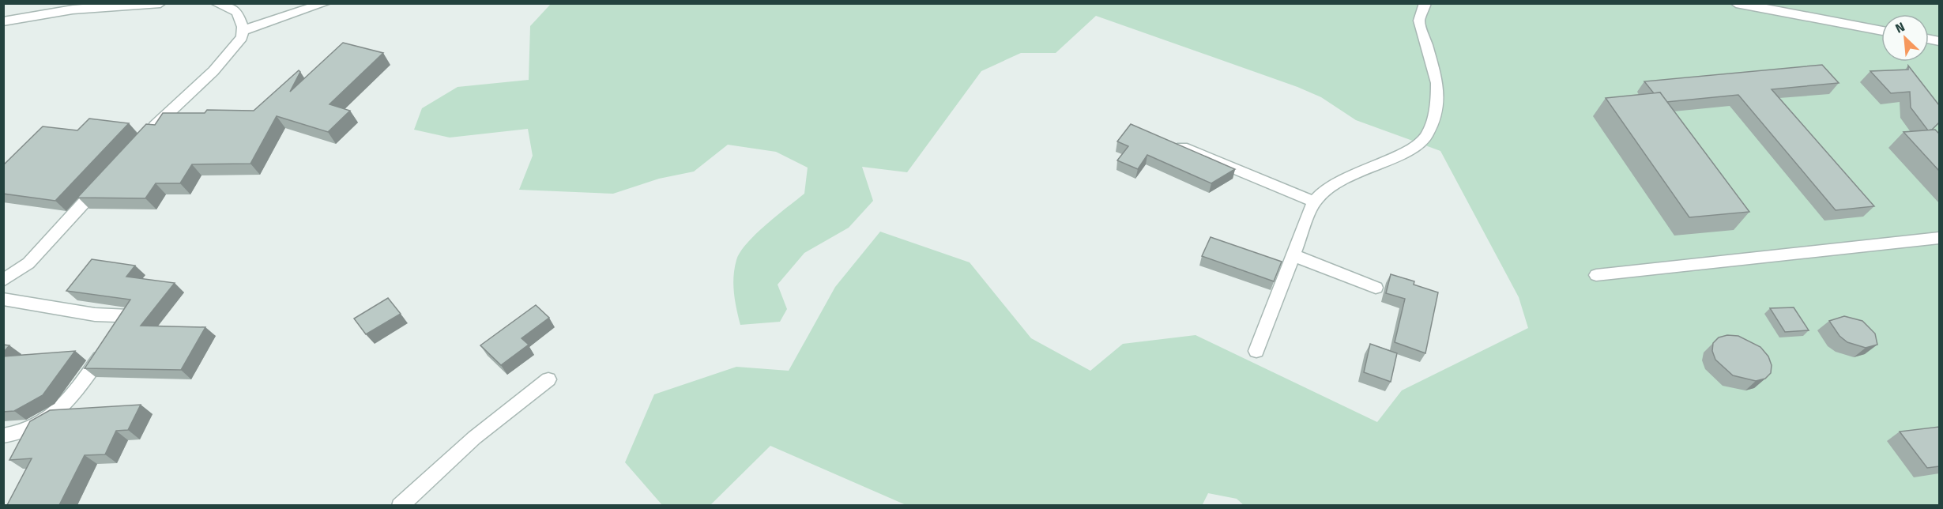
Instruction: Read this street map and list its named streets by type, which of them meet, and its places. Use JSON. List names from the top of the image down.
{
  "north": "top left"
}
